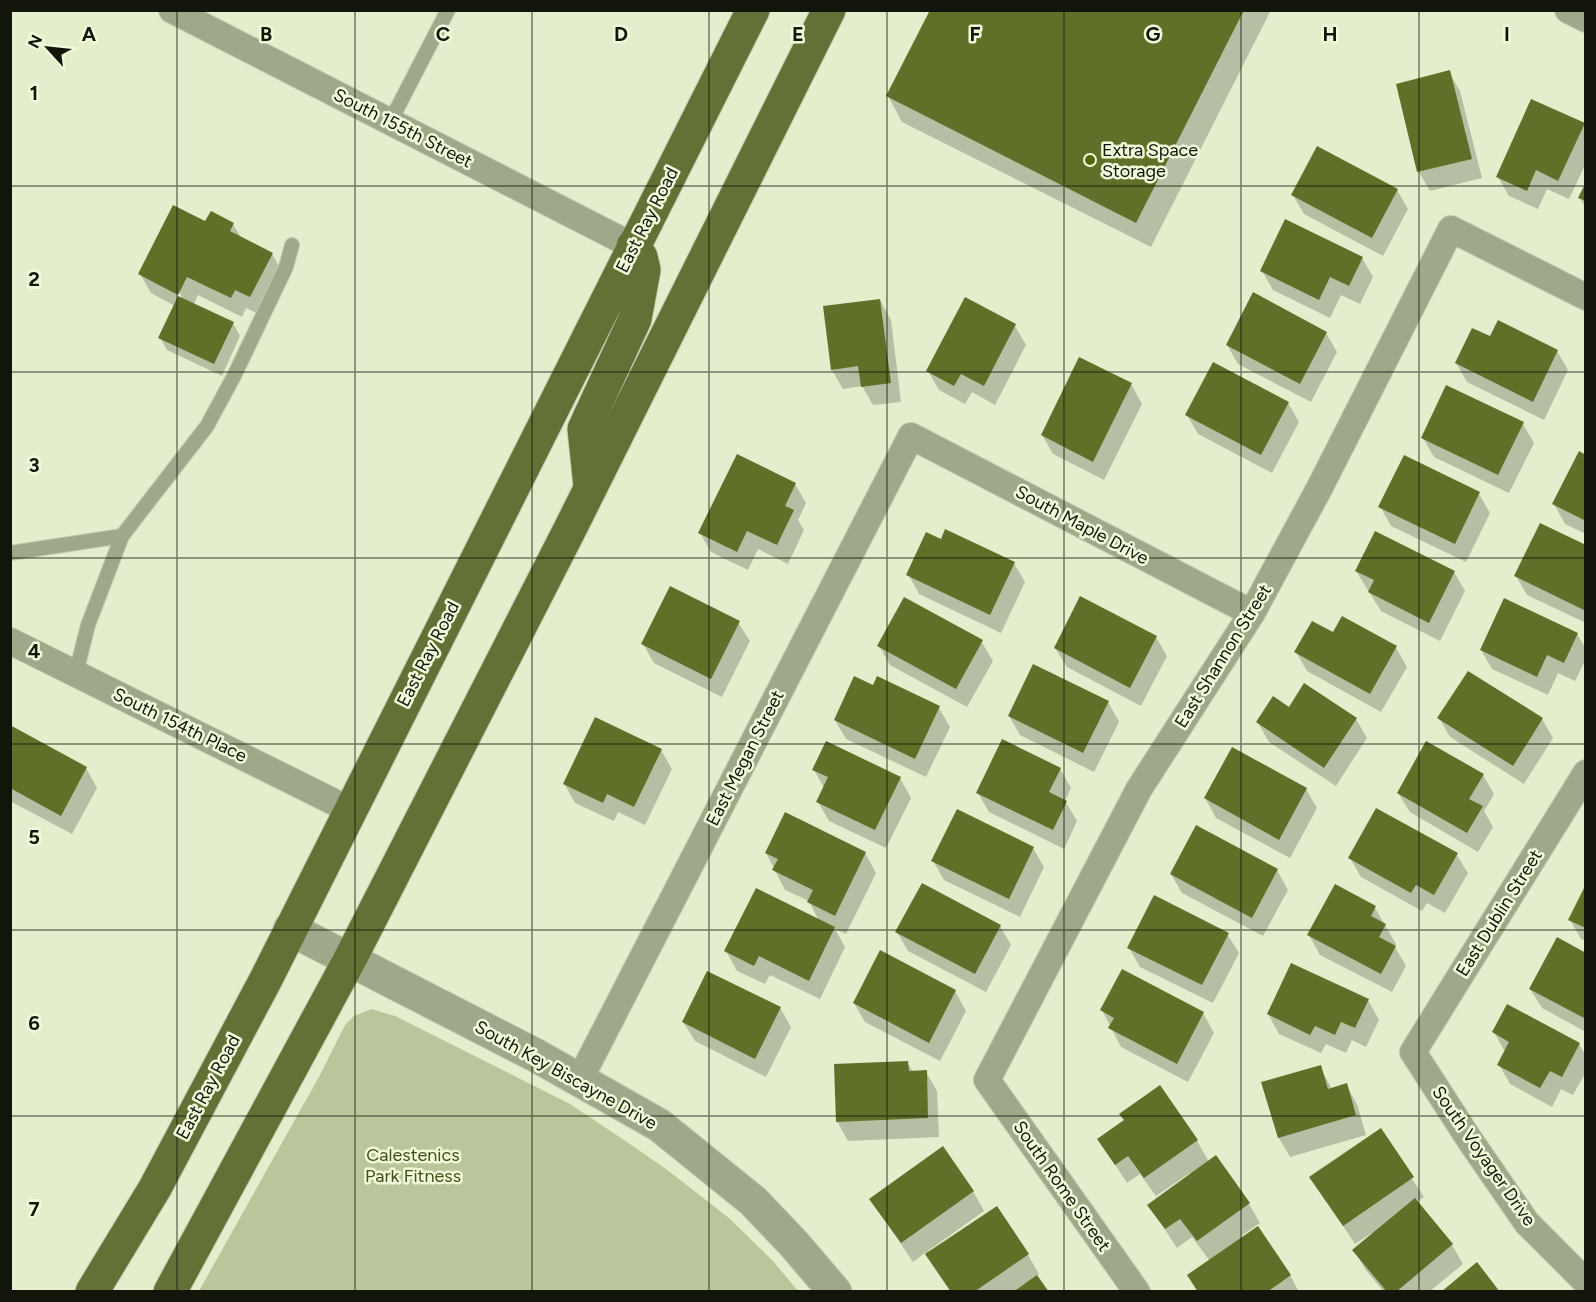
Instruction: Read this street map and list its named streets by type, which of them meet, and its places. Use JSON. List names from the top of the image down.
{
  "streets": {
    "main road": ["East Ray Road"],
    "street": [
      "South 155th Street",
      "South Maple Drive",
      "East Shannon Street",
      "South 154th Place",
      "East Megan Street",
      "East Dublin Street",
      "South Key Biscayne Drive",
      "South Voyager Drive",
      "South Rome Street"
    ]
  },
  "crossings": [
    ["South 155th Street", "East Ray Road"],
    ["East Ray Road", "South 154th Place"],
    ["East Ray Road", "South Key Biscayne Drive"],
    ["South Maple Drive", "East Shannon Street"],
    ["South Maple Drive", "East Megan Street"],
    ["East Shannon Street", "South Rome Street"],
    ["East Megan Street", "South Key Biscayne Drive"],
    ["East Dublin Street", "South Voyager Drive"]
  ],
  "parks": ["Calestenics Park Fitness"],
  "places": ["Extra Space Storage"],
  "north": "top left",
  "grid": {
    "columns": [
      "A",
      "B",
      "C",
      "D",
      "E",
      "F",
      "G",
      "H",
      "I"
    ],
    "rows": [
      "1",
      "2",
      "3",
      "4",
      "5",
      "6",
      "7"
    ]
  }
}
